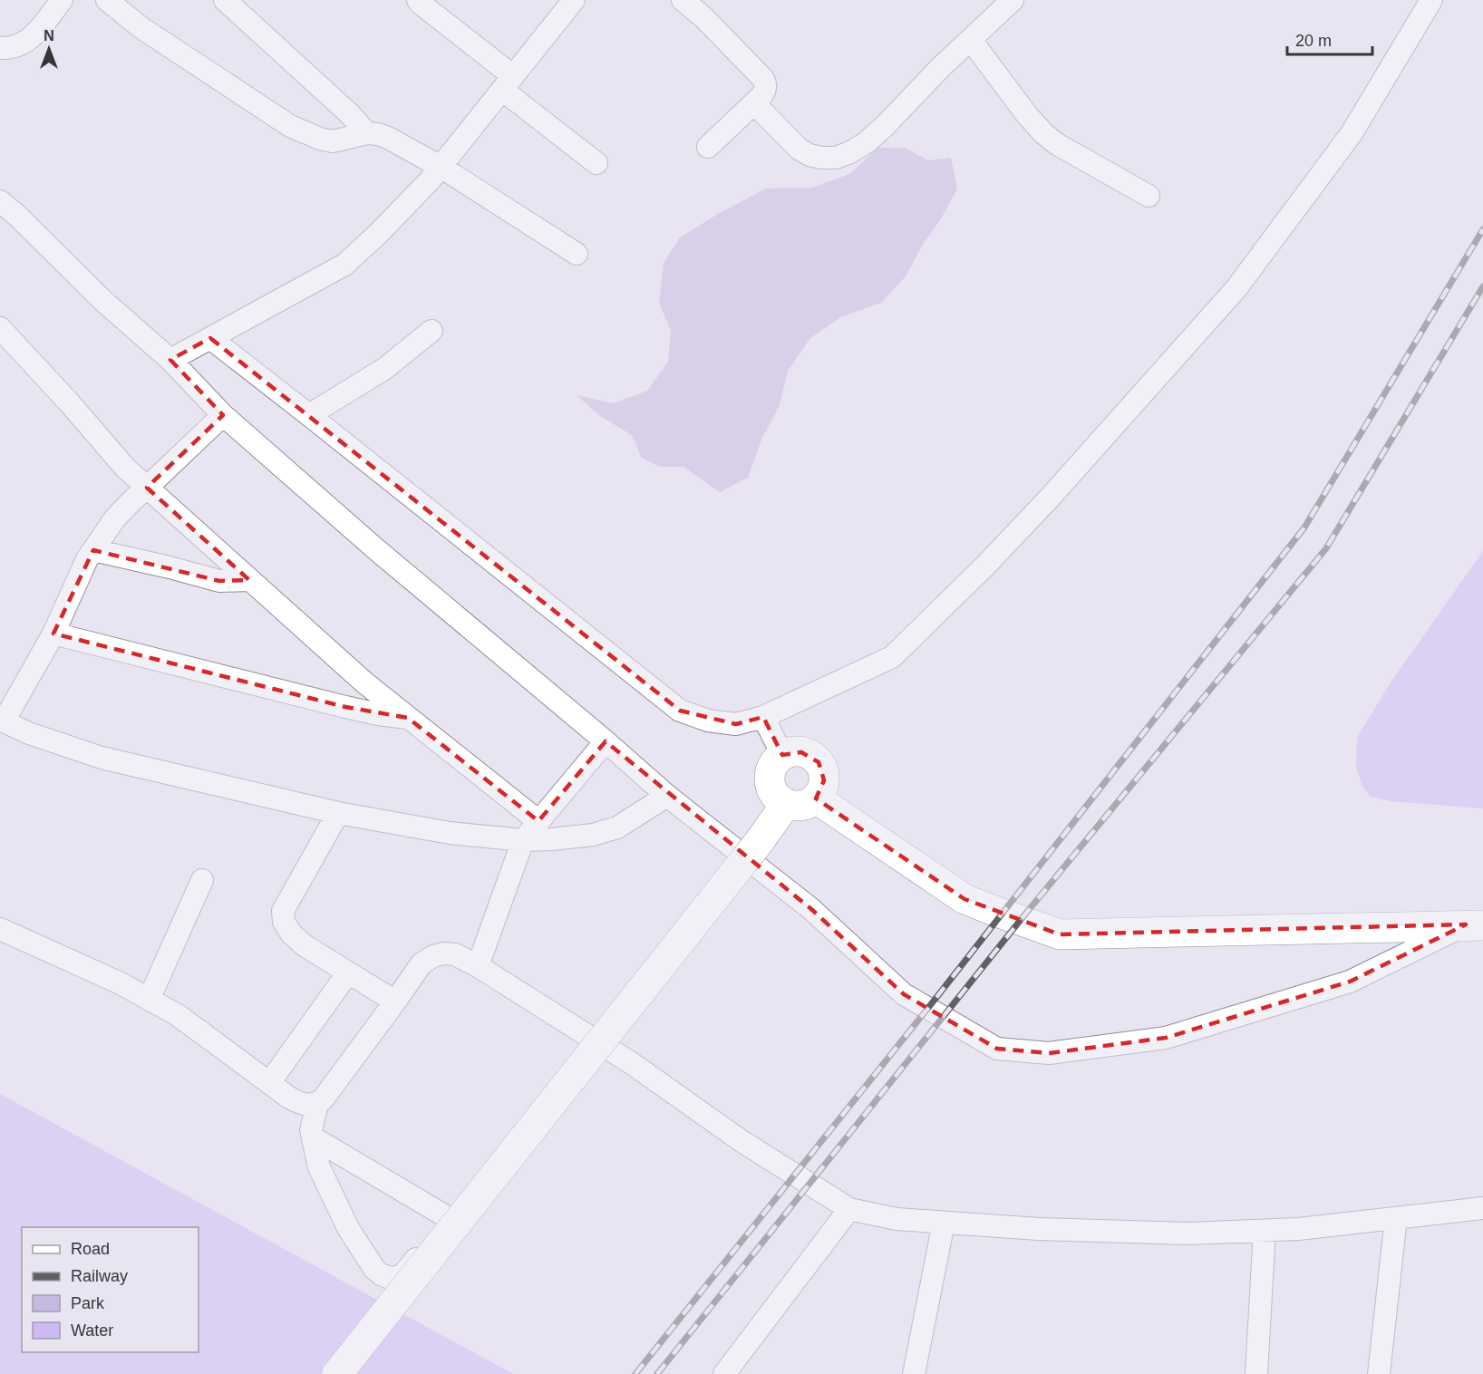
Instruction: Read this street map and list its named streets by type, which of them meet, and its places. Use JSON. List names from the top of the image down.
{
  "legend": [
    "Road",
    "Railway",
    "Park",
    "Water"
  ],
  "scale_bar": "20 m",
  "north": "top"
}
